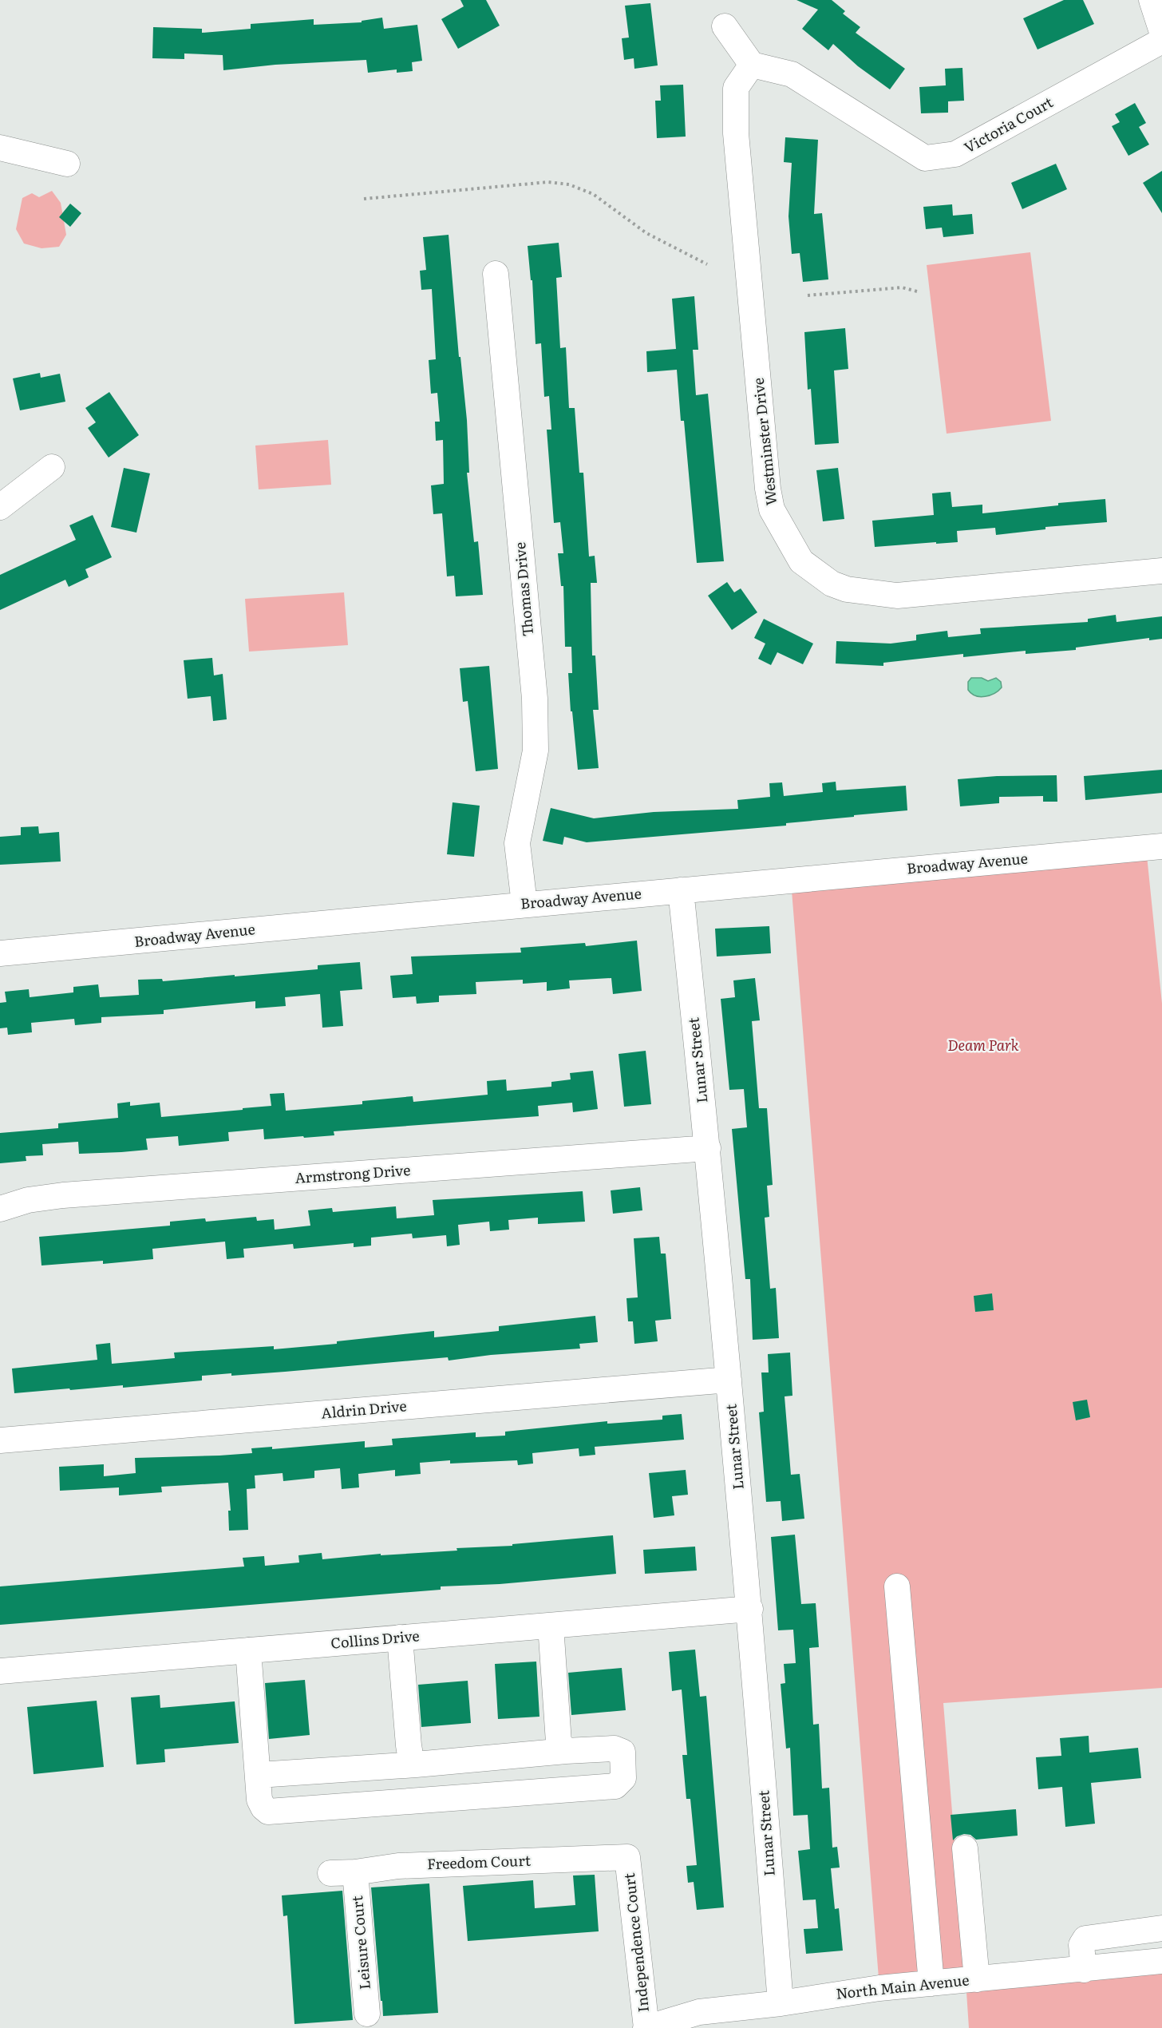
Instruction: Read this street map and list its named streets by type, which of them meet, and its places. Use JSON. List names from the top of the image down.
{
  "streets": {
    "street": [
      "Victoria Court",
      "Westminster Drive",
      "Thomas Drive",
      "Broadway Avenue",
      "Lunar Street",
      "Armstrong Drive",
      "Aldrin Drive",
      "Collins Drive",
      "Freedom Court",
      "Leisure Court",
      "Independence Court",
      "North Main Avenue"
    ]
  },
  "crossings": [
    ["Victoria Court", "Westminster Drive"],
    ["Thomas Drive", "Broadway Avenue"],
    ["Broadway Avenue", "Lunar Street"],
    ["Lunar Street", "Armstrong Drive"],
    ["Lunar Street", "Aldrin Drive"],
    ["Lunar Street", "Collins Drive"],
    ["Lunar Street", "North Main Avenue"],
    ["Freedom Court", "Leisure Court"],
    ["Freedom Court", "Independence Court"],
    ["Independence Court", "North Main Avenue"]
  ],
  "parks": ["Deam Park"]
}
